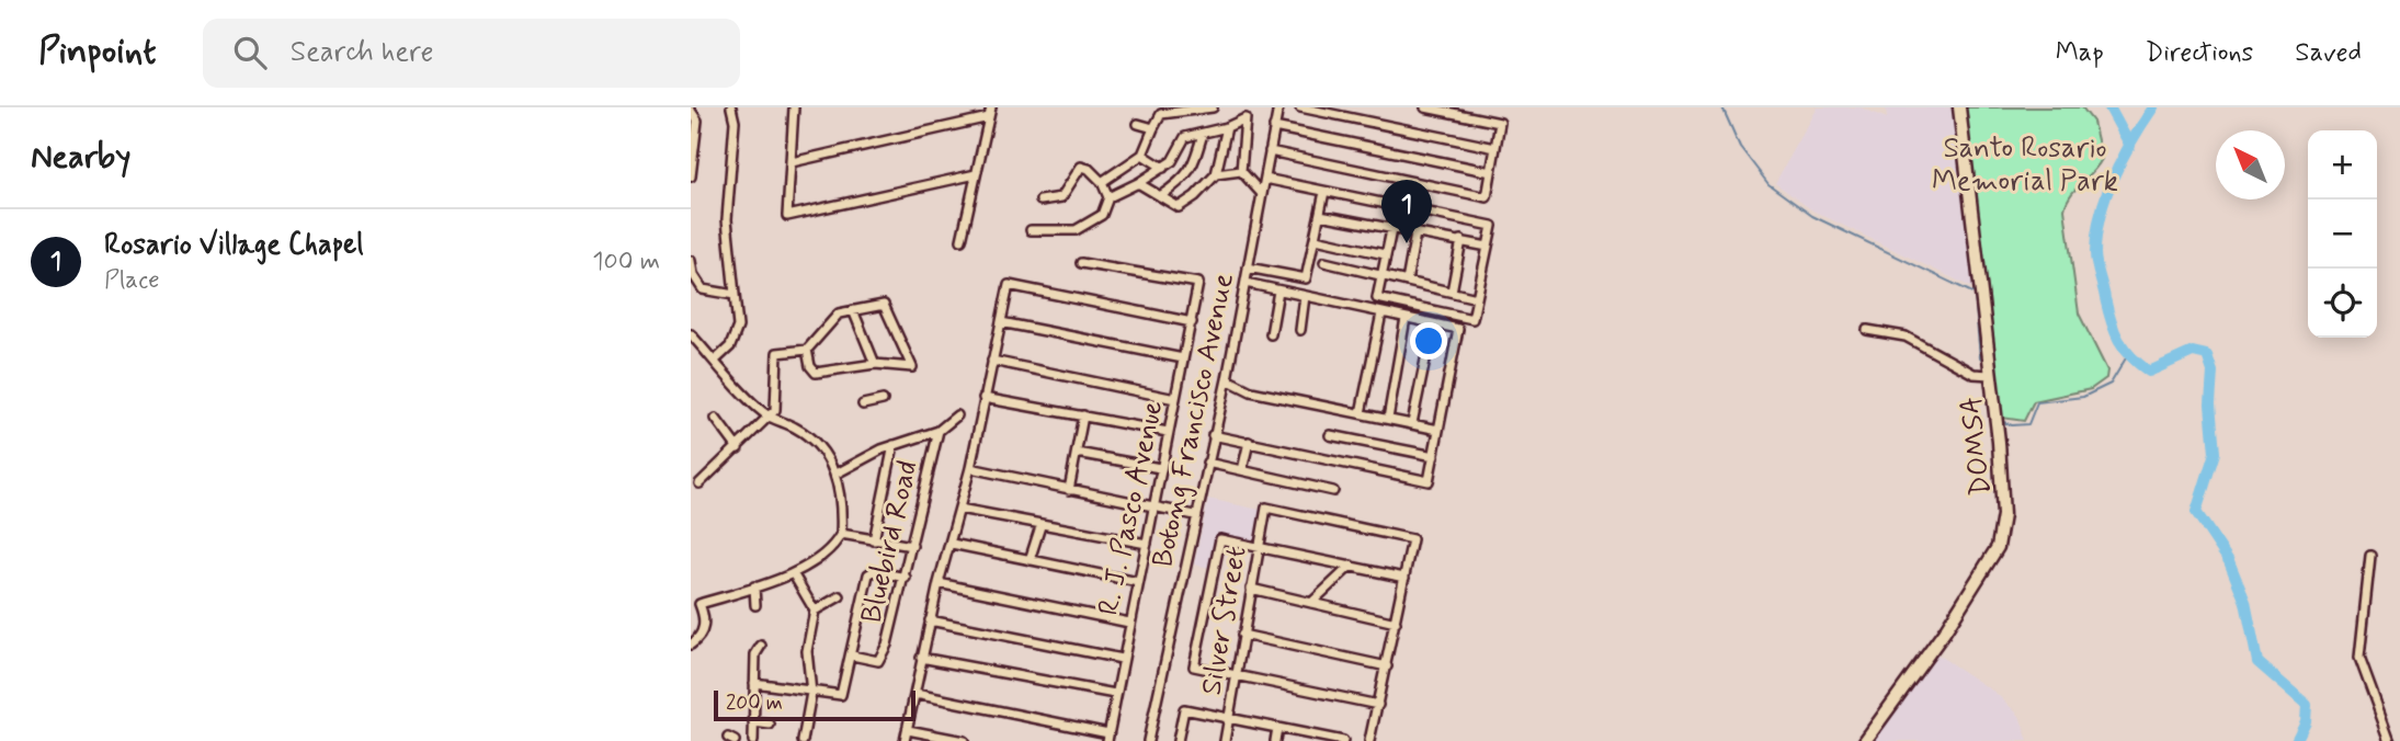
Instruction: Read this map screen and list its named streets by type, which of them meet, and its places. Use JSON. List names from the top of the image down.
{
  "streets": {
    "main road": ["DOMSA"],
    "street": [
      "Botong Francisco Avenue",
      "R. J. Pasco Avenue",
      "Bluebird Road",
      "Silver Street"
    ]
  },
  "parks": ["Santo Rosario Memorial Park"],
  "scale_bar": "200 m",
  "north": "top left",
  "page": {
    "header": "Pinpoint",
    "search": "Search here",
    "nav": ["Map", "Directions", "Saved"],
    "heading": "Nearby",
    "map_buttons": ["+", "−"],
    "pins": "1",
    "list": [
      {
        "mark": "1",
        "name": "Rosario Village Chapel",
        "note": "Place",
        "value": "100 m"
      }
    ],
    "scale": "200 m"
  }
}
